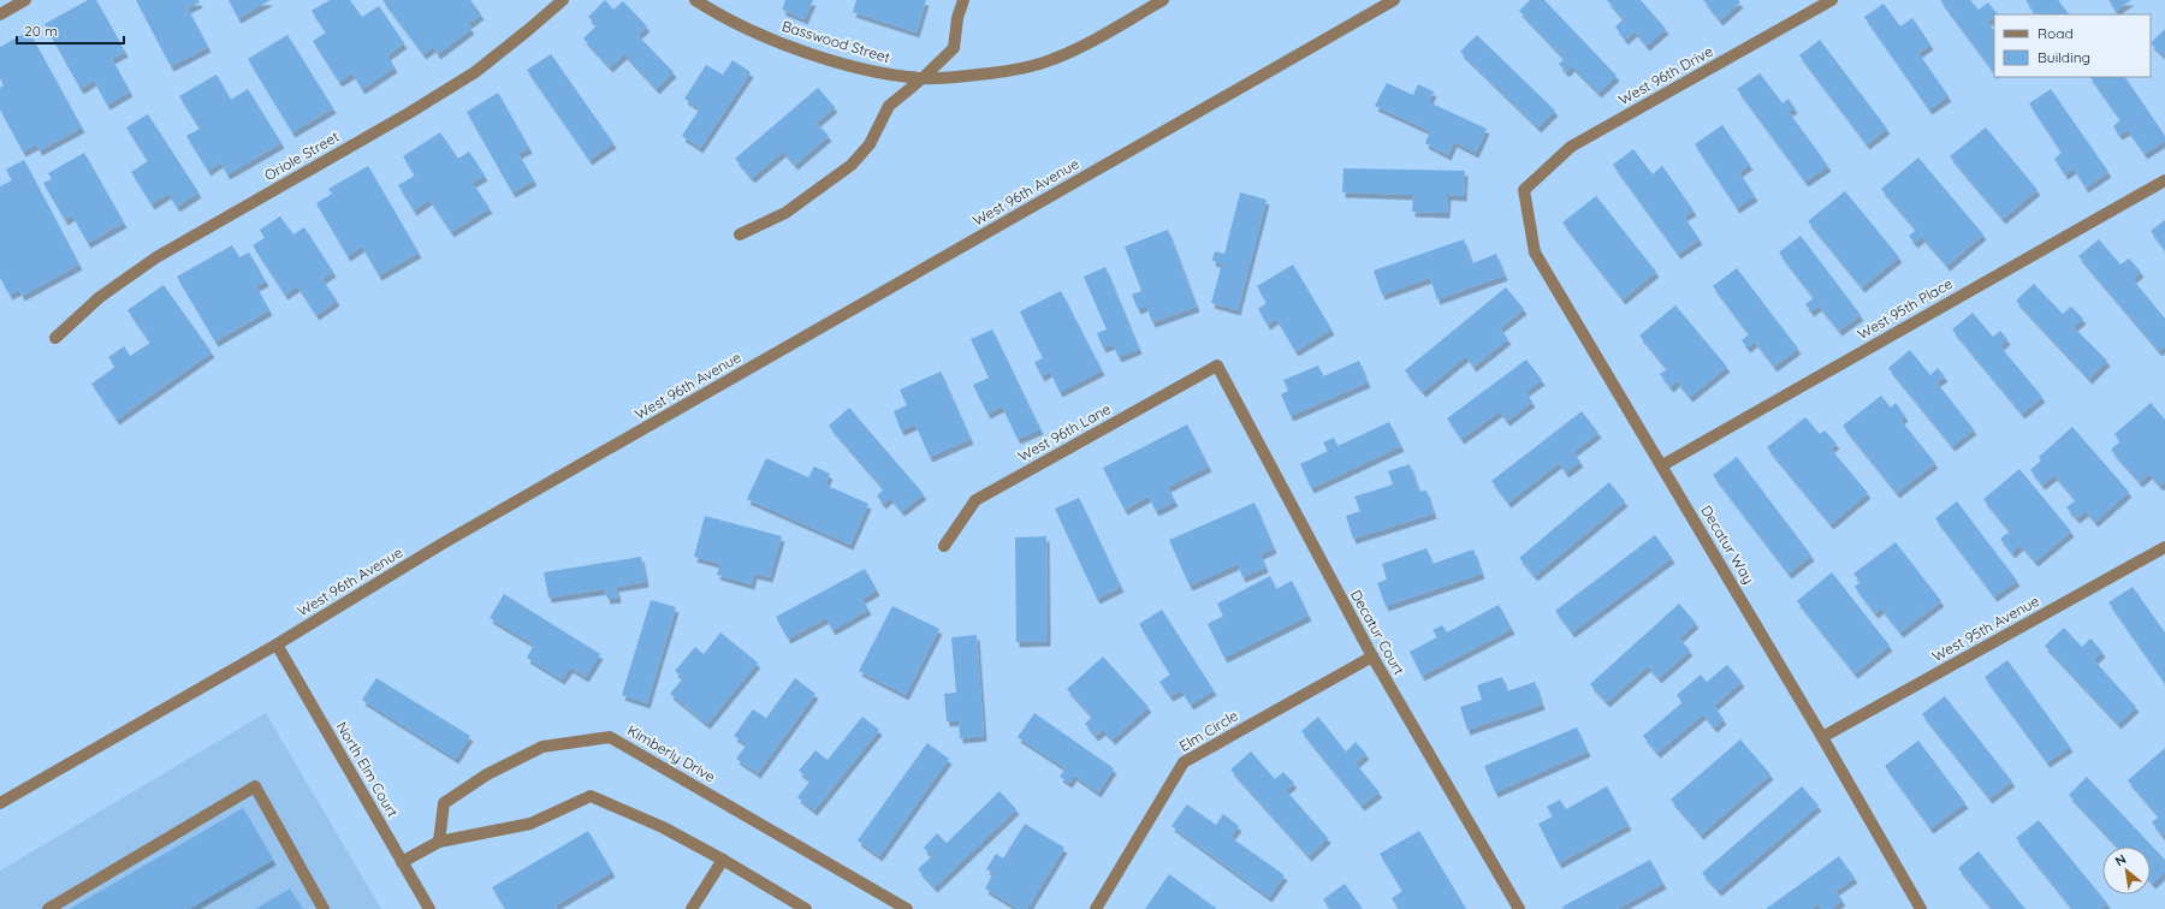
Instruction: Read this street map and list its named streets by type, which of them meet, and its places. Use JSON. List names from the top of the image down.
{
  "streets": {
    "street": [
      "Basswood Street",
      "West 96th Drive",
      "Oriole Street",
      "West 96th Avenue",
      "West 95th Place",
      "West 96th Lane",
      "Decatur Way",
      "West 95th Avenue",
      "Decatur Court",
      "Elm Circle",
      "Kimberly Drive",
      "North Elm Court"
    ]
  },
  "crossings": [
    ["West 96th Drive", "Decatur Way"],
    ["West 96th Avenue", "North Elm Court"],
    ["West 95th Place", "Decatur Way"],
    ["West 96th Lane", "Decatur Court"],
    ["Decatur Way", "West 95th Avenue"],
    ["Decatur Court", "Elm Circle"]
  ],
  "legend": ["Road", "Building"],
  "scale_bar": "20 m",
  "north": "top left"
}
